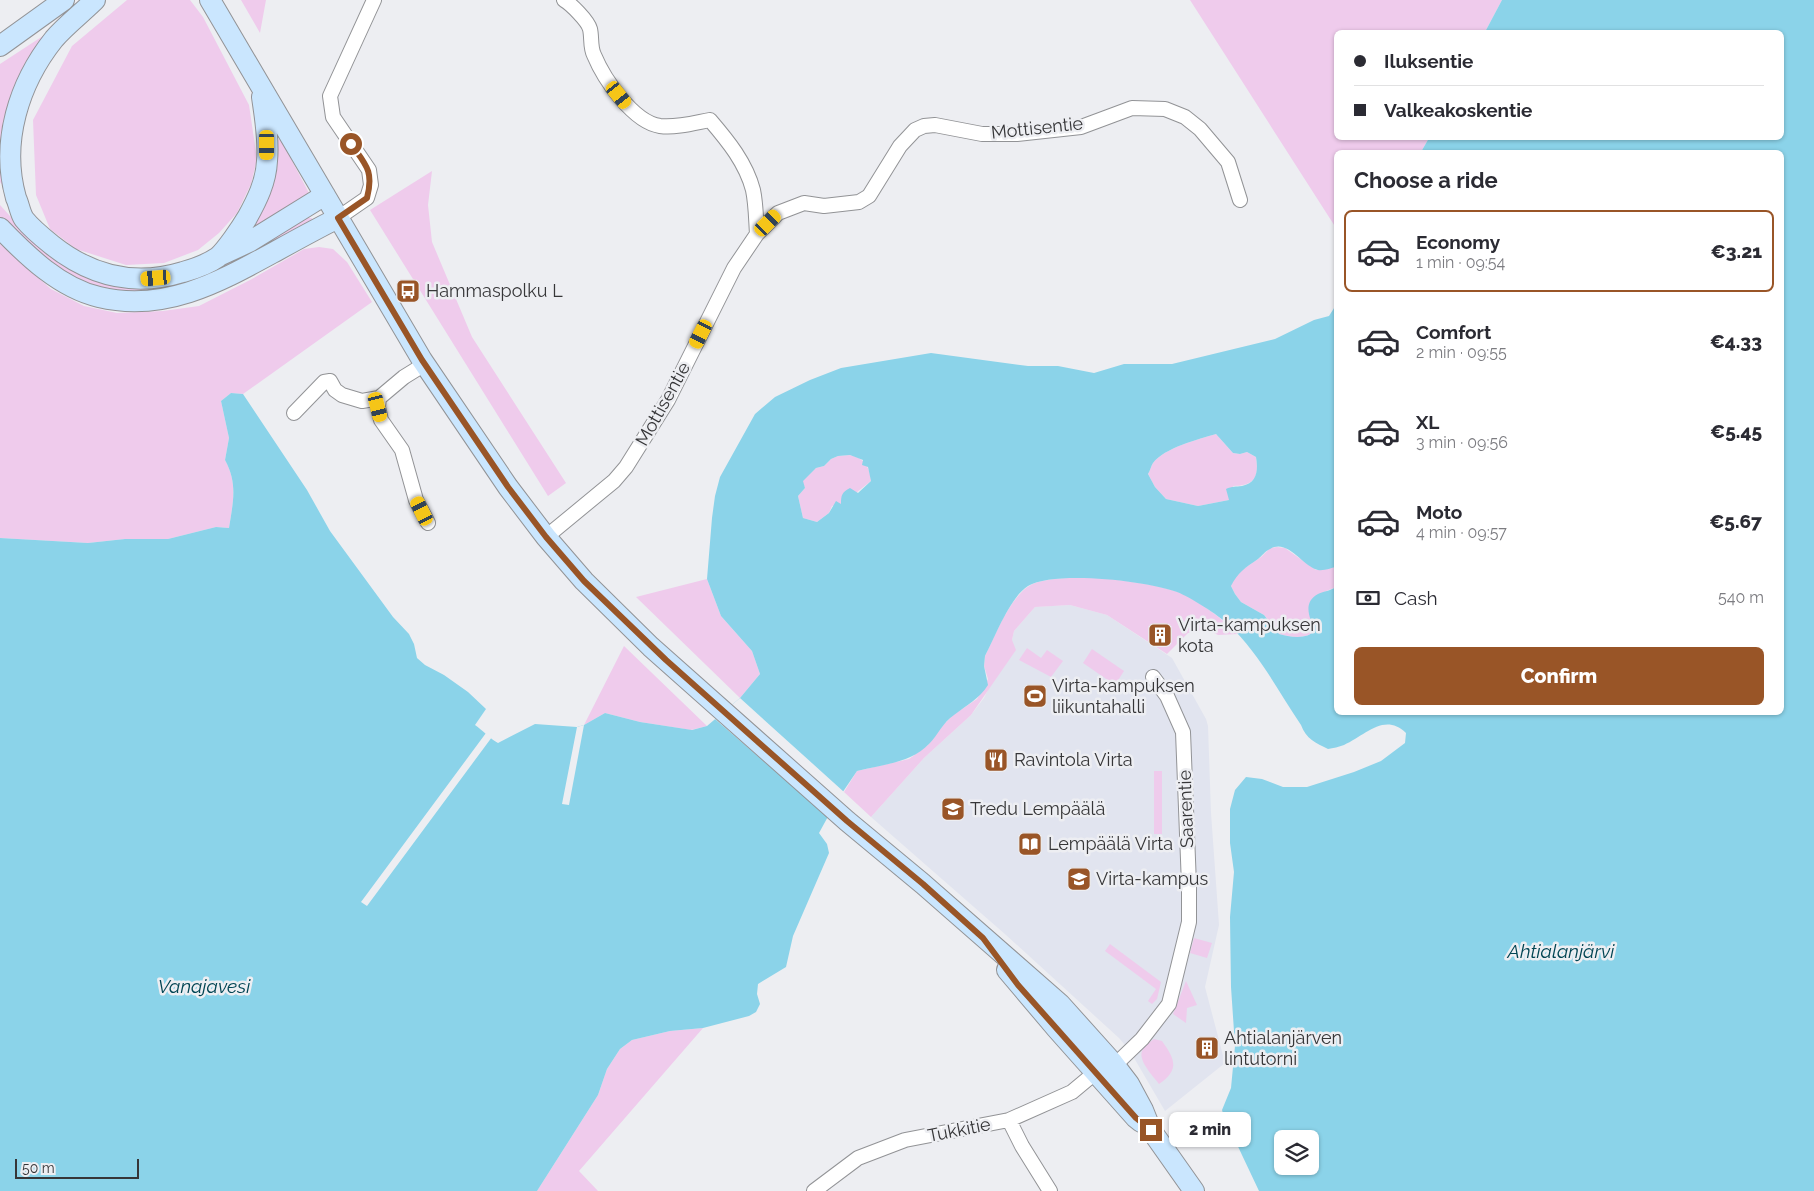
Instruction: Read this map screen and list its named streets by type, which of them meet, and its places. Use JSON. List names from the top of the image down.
{
  "streets": {
    "street": ["Mottisentie", "Saarentie", "Tukkitie"]
  },
  "crossings": [
    ["Saarentie", "Tukkitie"]
  ],
  "water": ["Ahtialanjärvi", "Vanajavesi"],
  "places": {
    "bus stop": ["Hammaspolku L"],
    "building": ["Virta-kampuksen kota", "Ahtialanjärven lintutorni"],
    "sports": ["Virta-kampuksen liikuntahalli"],
    "restaurant": ["Ravintola Virta"],
    "school or university": ["Tredu Lempäälä", "Virta-kampus"],
    "library": ["Lempäälä Virta"]
  },
  "scale_bar": "50 m",
  "page": {
    "banner": ["Iluksentie", "Valkeakoskentie"],
    "heading": "Choose a ride",
    "list": [
      {
        "name": "Economy",
        "note": "1 min · 09:54",
        "value": "€3.21"
      },
      {
        "name": "Comfort",
        "note": "2 min · 09:55",
        "value": "€4.33"
      },
      {
        "name": "XL",
        "note": "3 min · 09:56",
        "value": "€5.45"
      },
      {
        "name": "Moto",
        "note": "4 min · 09:57",
        "value": "€5.67"
      }
    ],
    "pay": ["Cash", "540 m"],
    "buttons": "Confirm",
    "bubble": "2 min",
    "scale": "50 m"
  }
}
